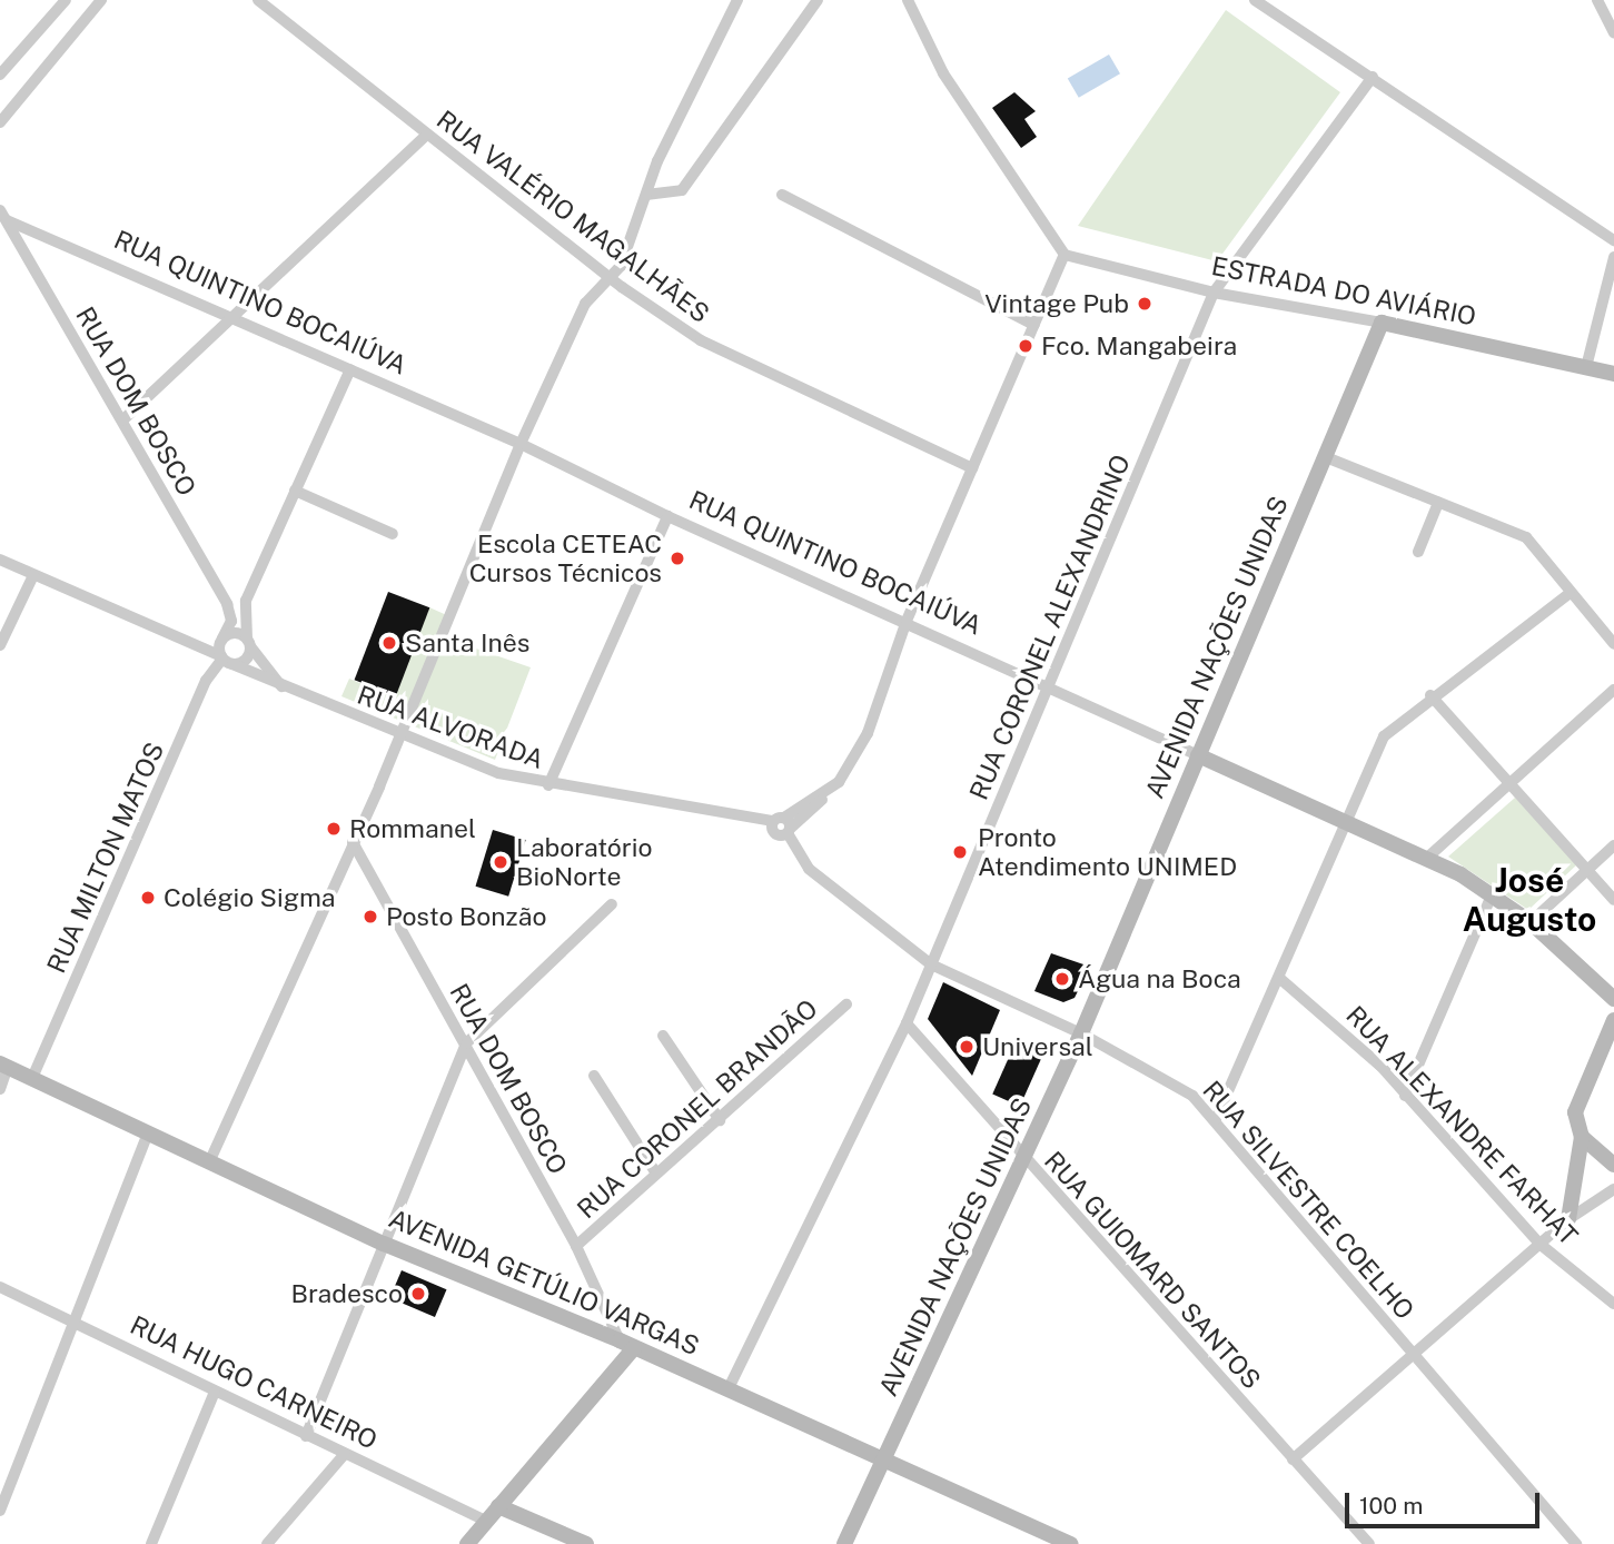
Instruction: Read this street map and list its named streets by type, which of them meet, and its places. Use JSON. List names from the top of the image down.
{
  "streets": {
    "street": [
      "RUA VALÉRIO MAGALHÃES",
      "ESTRADA DO AVIÁRIO",
      "RUA QUINTINO BOCAIÚVA",
      "RUA DOM BOSCO",
      "RUA CORONEL ALEXANDRINO",
      "AVENIDA NAÇÕES UNIDAS",
      "RUA ALVORADA",
      "RUA MILTON MATOS",
      "RUA CORONEL BRANDÃO",
      "RUA ALEXANDRE FARHAT",
      "RUA SILVESTRE COELHO",
      "RUA GUIOMARD SANTOS",
      "AVENIDA GETÚLIO VARGAS",
      "RUA HUGO CARNEIRO"
    ]
  },
  "crossings": [
    ["ESTRADA DO AVIÁRIO", "RUA CORONEL ALEXANDRINO"],
    ["ESTRADA DO AVIÁRIO", "AVENIDA NAÇÕES UNIDAS"],
    ["RUA QUINTINO BOCAIÚVA", "RUA DOM BOSCO"],
    ["RUA QUINTINO BOCAIÚVA", "RUA CORONEL ALEXANDRINO"],
    ["RUA QUINTINO BOCAIÚVA", "AVENIDA NAÇÕES UNIDAS"],
    ["RUA DOM BOSCO", "RUA CORONEL BRANDÃO"],
    ["RUA DOM BOSCO", "AVENIDA GETÚLIO VARGAS"],
    ["RUA CORONEL ALEXANDRINO", "RUA SILVESTRE COELHO"],
    ["RUA CORONEL ALEXANDRINO", "RUA GUIOMARD SANTOS"],
    ["RUA CORONEL ALEXANDRINO", "AVENIDA GETÚLIO VARGAS"],
    ["AVENIDA NAÇÕES UNIDAS", "RUA SILVESTRE COELHO"],
    ["AVENIDA NAÇÕES UNIDAS", "RUA GUIOMARD SANTOS"],
    ["AVENIDA NAÇÕES UNIDAS", "AVENIDA GETÚLIO VARGAS"],
    ["RUA ALVORADA", "RUA MILTON MATOS"],
    ["RUA ALVORADA", "RUA SILVESTRE COELHO"],
    ["RUA MILTON MATOS", "AVENIDA GETÚLIO VARGAS"]
  ],
  "districts": ["José Augusto"],
  "places": [
    "Vintage Pub",
    "Fco. Mangabeira",
    "Escola CETEAC Cursos Técnicos",
    "Santa Inês",
    "Rommanel",
    "Pronto Atendimento UNIMED",
    "Laboratório BioNorte",
    "Colégio Sigma",
    "Posto Bonzão",
    "Água na Boca",
    "Universal",
    "Bradesco"
  ],
  "scale_bar": "100 m"
}
